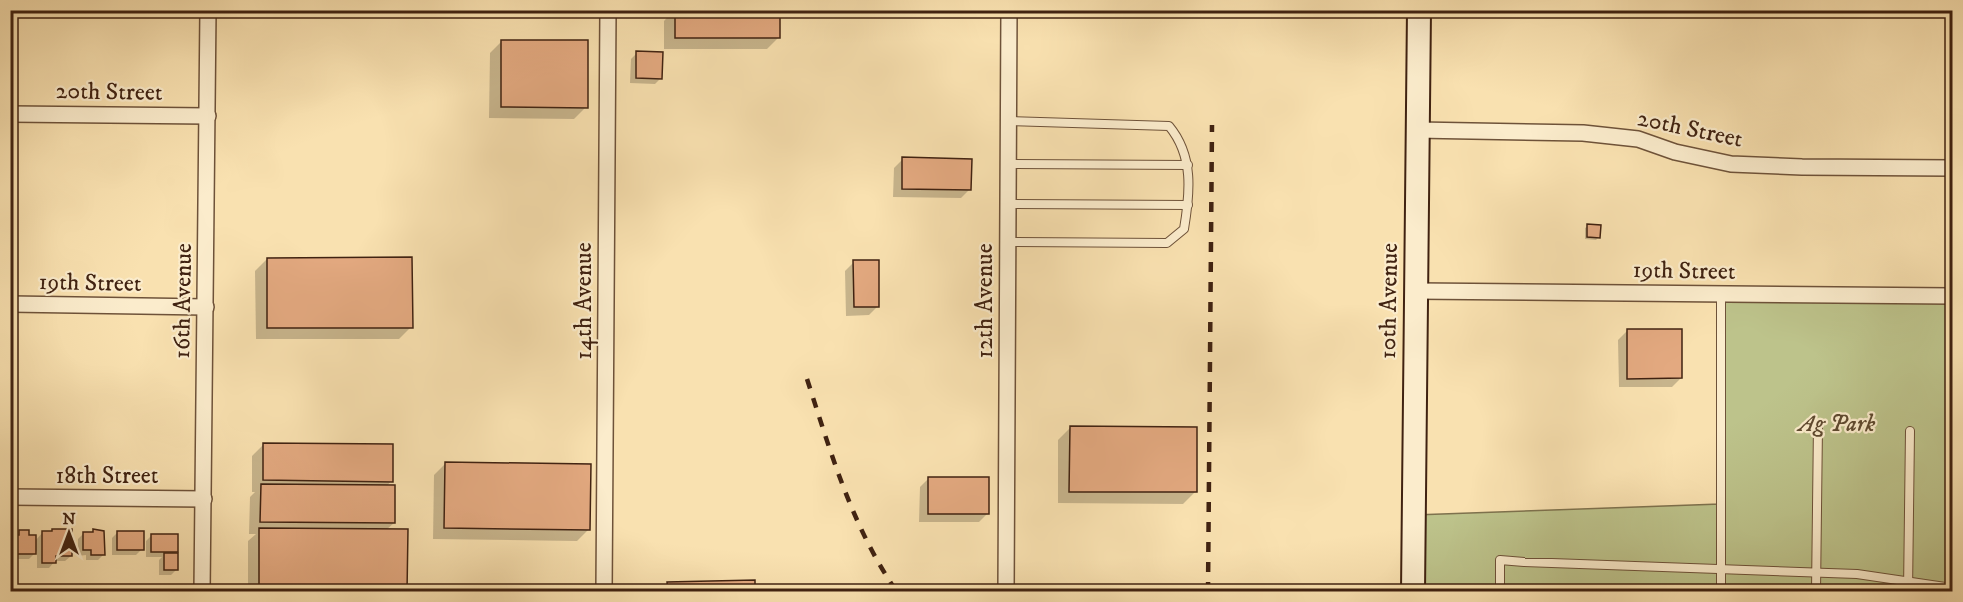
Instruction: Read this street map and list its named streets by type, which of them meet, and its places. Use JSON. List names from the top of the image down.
{
  "streets": {
    "main road": ["10th Avenue"],
    "street": [
      "20th Street",
      "19th Street",
      "16th Avenue",
      "14th Avenue",
      "12th Avenue",
      "18th Street"
    ]
  },
  "crossings": [
    ["20th Street", "16th Avenue"],
    ["20th Street", "10th Avenue"],
    ["19th Street", "16th Avenue"],
    ["19th Street", "10th Avenue"],
    ["16th Avenue", "18th Street"]
  ],
  "parks": ["Ag Park"],
  "north": "top"
}
